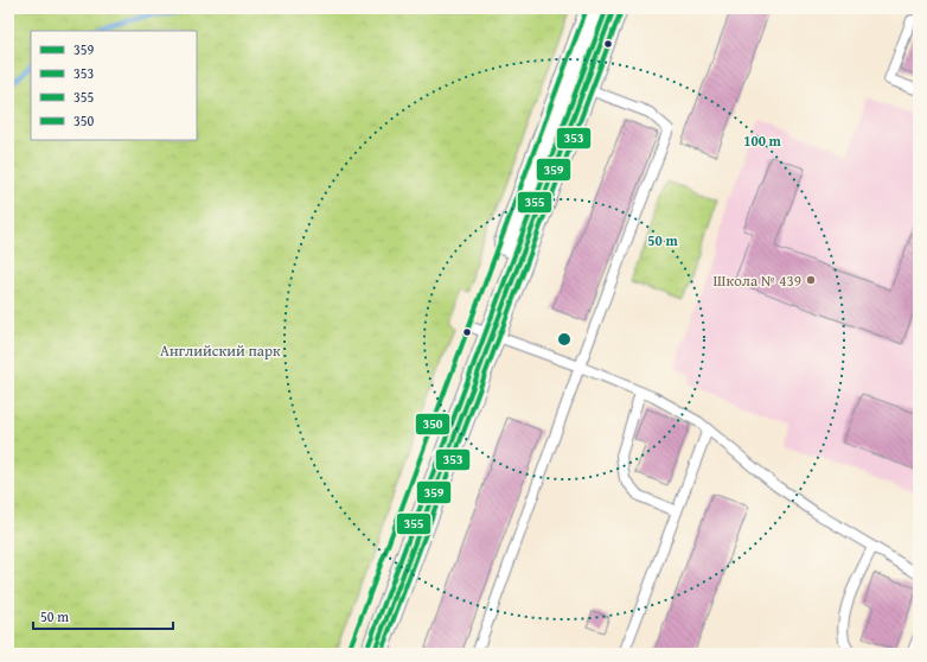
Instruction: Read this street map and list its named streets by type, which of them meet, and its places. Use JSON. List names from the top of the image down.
{
  "parks": ["Английский парк"],
  "places": ["Школа № 439"],
  "lines": [
    "transit line 359",
    "transit line 355",
    "transit line 350",
    "transit line 353"
  ],
  "legend": [
    "359",
    "353",
    "355",
    "350"
  ],
  "scale_bar": "50 m",
  "rings": ["100 m", "50 m"]
}
